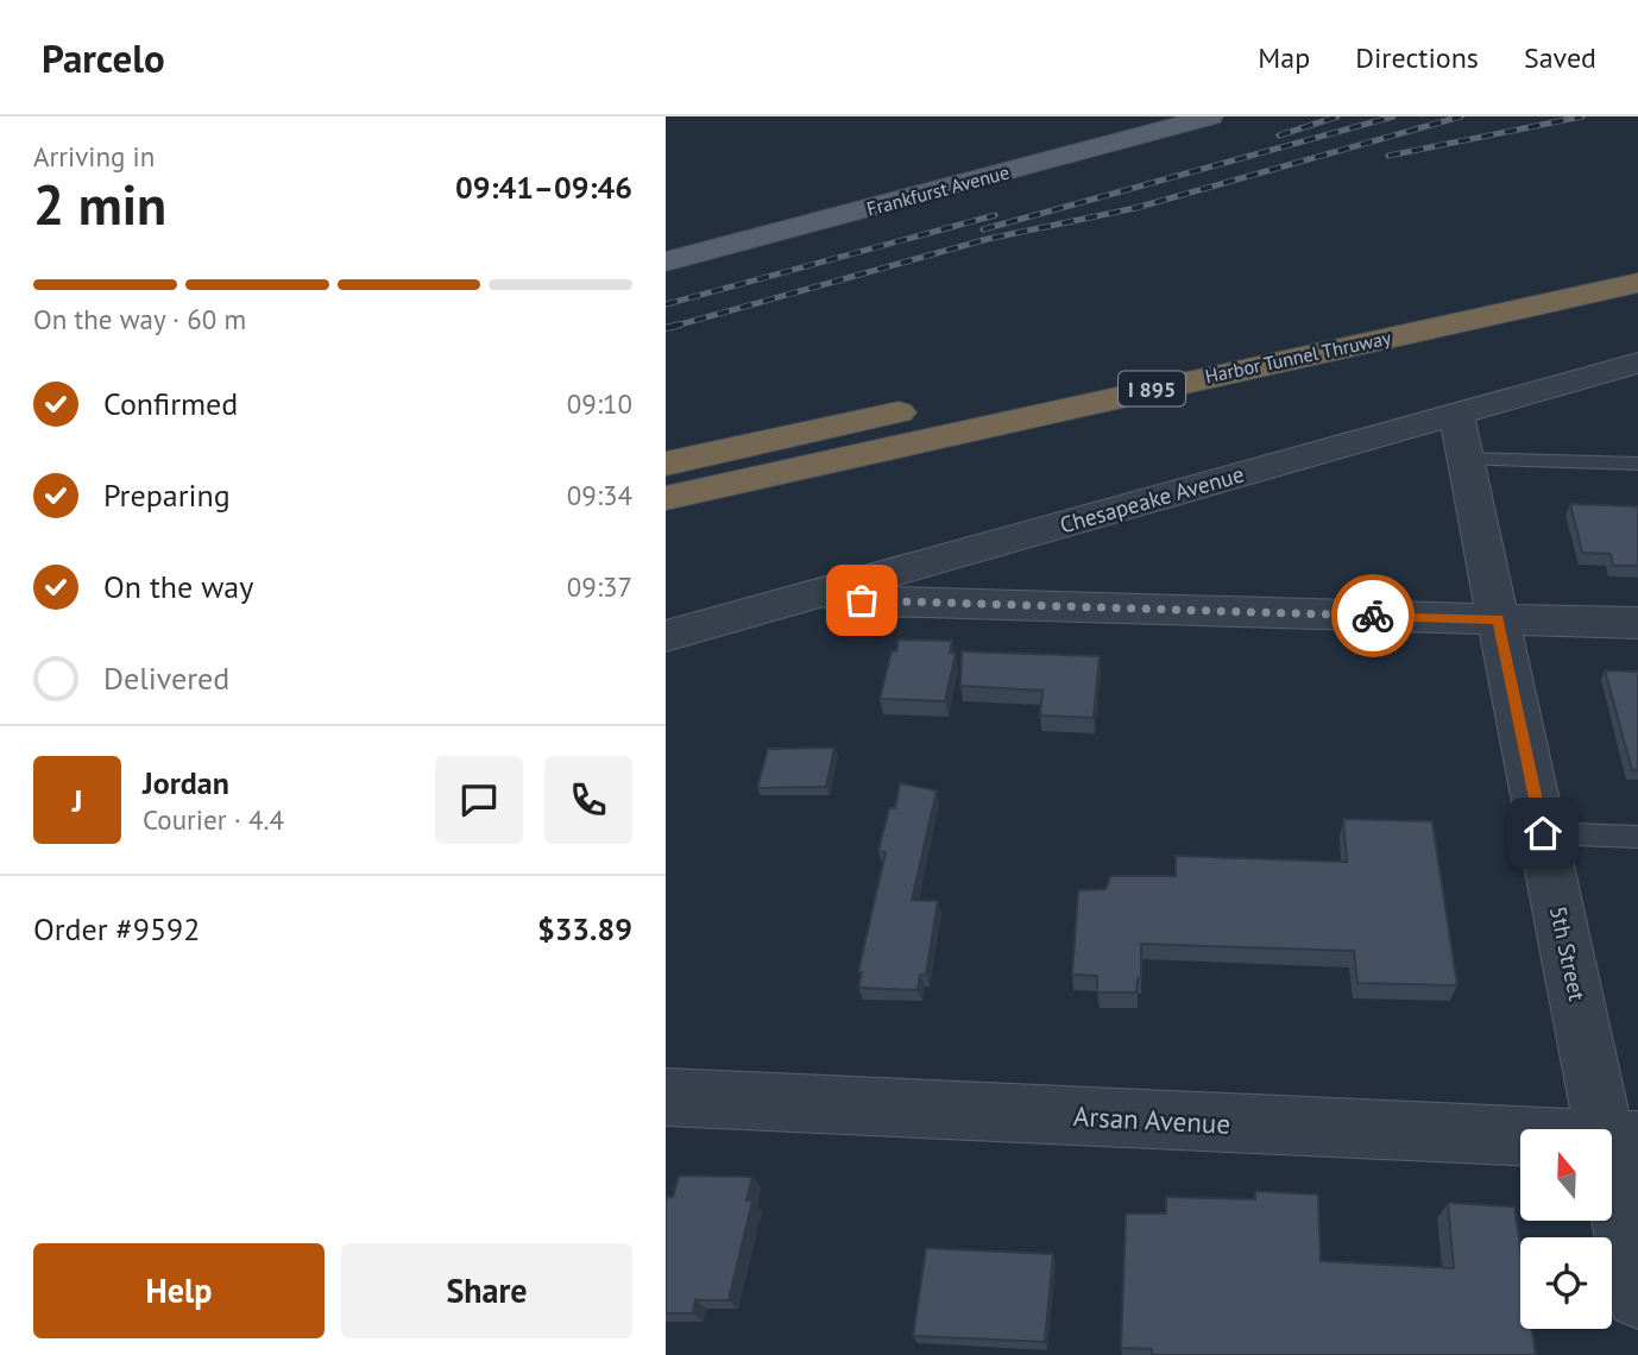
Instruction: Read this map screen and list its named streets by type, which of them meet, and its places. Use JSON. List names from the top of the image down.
{
  "streets": {
    "highway": ["Harbor Tunnel Thruway", "I 895"],
    "main road": ["Frankfurst Avenue"],
    "street": ["Chesapeake Avenue", "5th Street", "Arsan Avenue"]
  },
  "crossings": [
    ["Chesapeake Avenue", "5th Street"],
    ["5th Street", "Arsan Avenue"]
  ],
  "north": "top",
  "page": {
    "header": "Parcelo",
    "nav": ["Map", "Directions", "Saved"],
    "heading": ["2 min", "Arriving in", "09:41–09:46"],
    "panel": [
      "Jordan",
      "Courier · 4.4",
      "Order #9592",
      "$33.89"
    ],
    "bar": "On the way · 60 m",
    "list": [
      ["Confirmed", "09:10"],
      ["Preparing", "09:34"],
      ["On the way", "09:37"],
      "Delivered"
    ],
    "round": "J",
    "buttons": ["Help", "Share"]
  }
}
